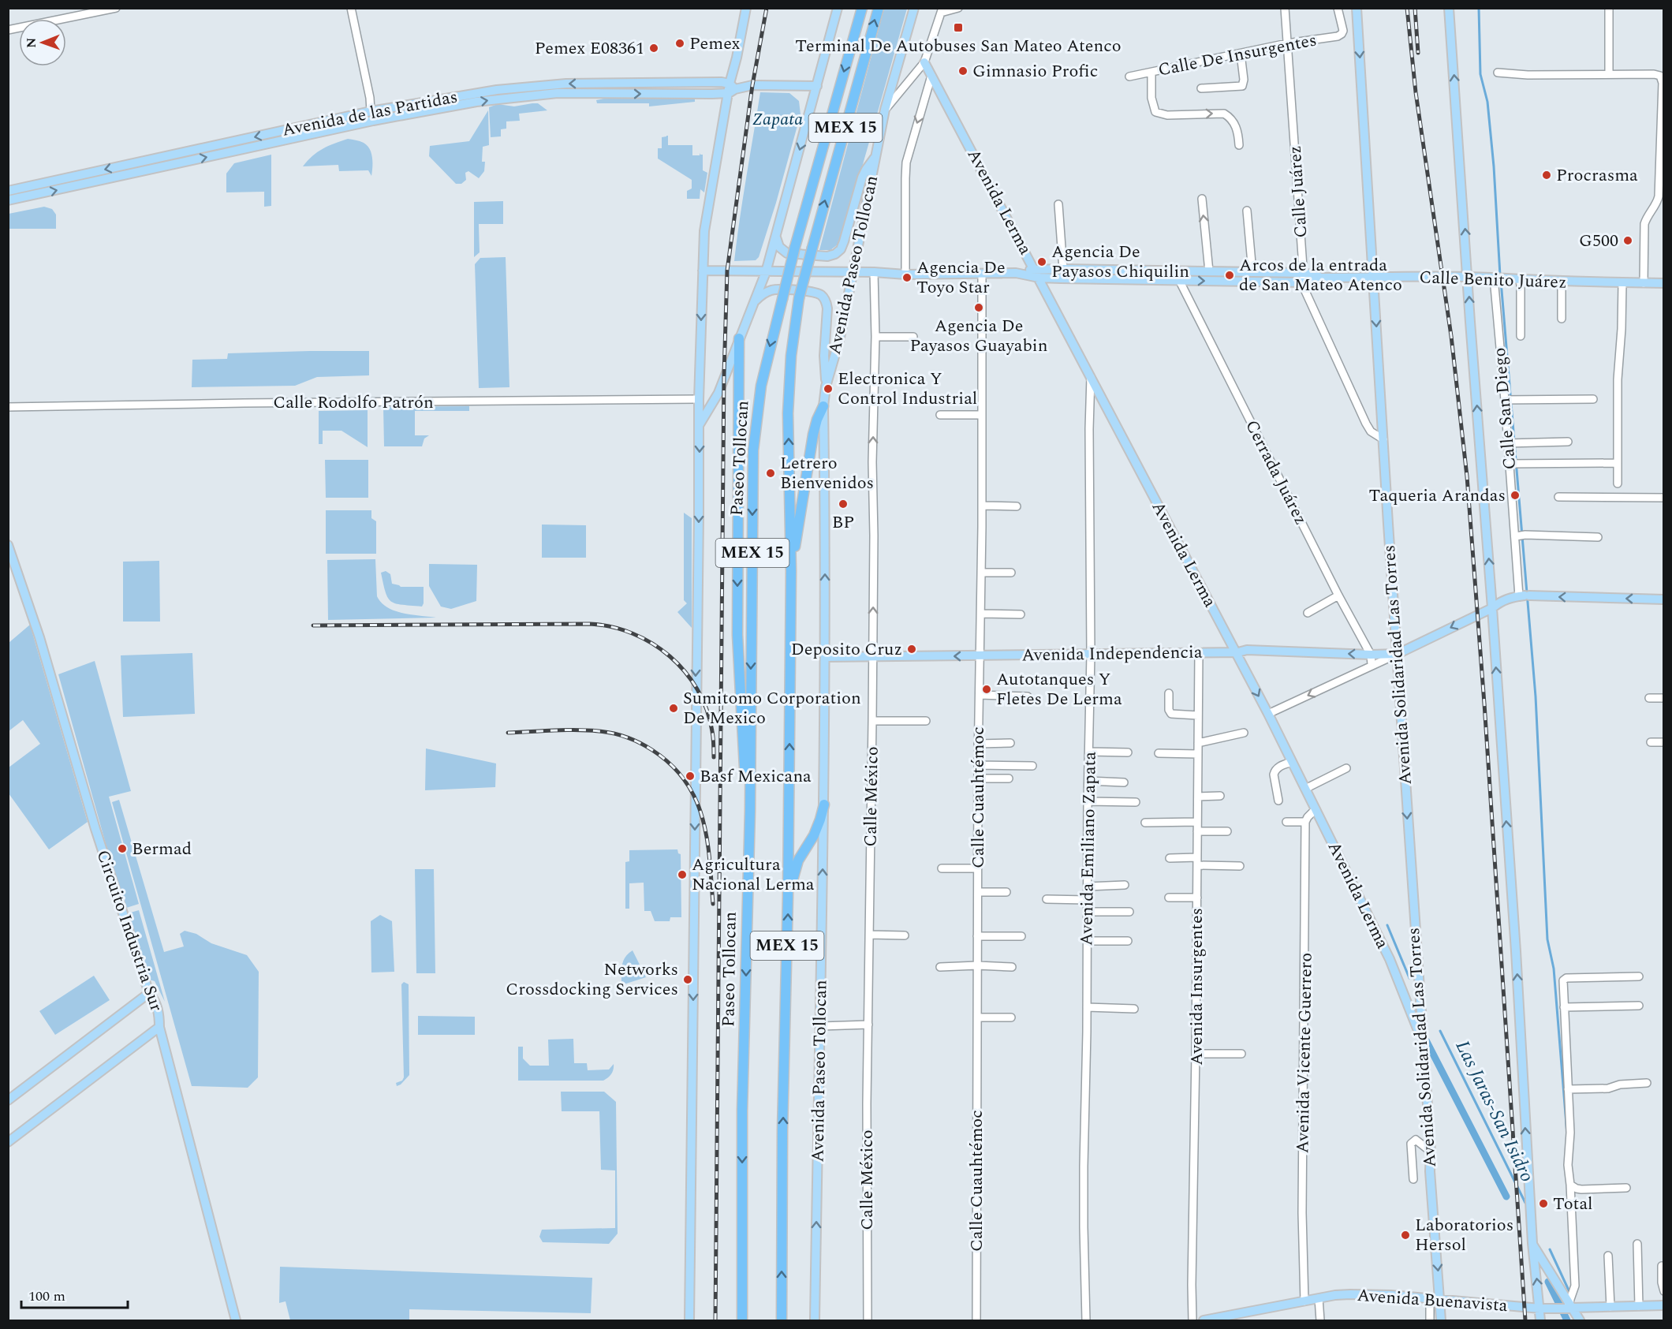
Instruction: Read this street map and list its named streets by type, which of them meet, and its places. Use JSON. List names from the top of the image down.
{
  "streets": {
    "highway": ["MEX 15", "Paseo Tollocan"],
    "main road": [
      "Avenida de las Partidas",
      "Avenida Lerma",
      "Avenida Paseo Tollocan",
      "Calle Benito Juárez",
      "Avenida Independencia",
      "Avenida Solidaridad Las Torres",
      "Circuito Industria Sur",
      "Avenida Buenavista"
    ],
    "street": [
      "Calle De Insurgentes",
      "Calle Juárez",
      "Calle Rodolfo Patrón",
      "Calle San Diego",
      "Cerrada Juárez",
      "Calle México",
      "Calle Cuauhtémoc",
      "Avenida Emiliano Zapata",
      "Avenida Insurgentes",
      "Avenida Vicente Guerrero"
    ]
  },
  "crossings": [
    ["Calle De Insurgentes", "Calle Juárez"],
    ["Calle Juárez", "Calle Benito Juárez"],
    ["Calle Juárez", "Avenida Solidaridad Las Torres"],
    ["Avenida Lerma", "Calle Benito Juárez"],
    ["Avenida Lerma", "Avenida Independencia"],
    ["Avenida Lerma", "Avenida Solidaridad Las Torres"],
    ["Avenida Lerma", "Avenida Emiliano Zapata"],
    ["Avenida Paseo Tollocan", "Calle Benito Juárez"],
    ["Avenida Paseo Tollocan", "Avenida Independencia"],
    ["Calle Benito Juárez", "Calle San Diego"],
    ["Calle Benito Juárez", "Cerrada Juárez"],
    ["Calle Benito Juárez", "Avenida Solidaridad Las Torres"],
    ["Calle Benito Juárez", "Calle México"],
    ["Calle Benito Juárez", "Calle Cuauhtémoc"],
    ["Calle San Diego", "Avenida Independencia"],
    ["Cerrada Juárez", "Avenida Independencia"],
    ["Avenida Independencia", "Avenida Solidaridad Las Torres"],
    ["Avenida Independencia", "Calle México"],
    ["Avenida Independencia", "Calle Cuauhtémoc"],
    ["Avenida Independencia", "Avenida Emiliano Zapata"],
    ["Avenida Independencia", "Avenida Insurgentes"],
    ["Avenida Solidaridad Las Torres", "Avenida Buenavista"],
    ["Avenida Vicente Guerrero", "Avenida Buenavista"]
  ],
  "one_way": ["Avenida Paseo Tollocan", "Avenida Independencia", "Avenida Solidaridad Las Torres"],
  "water": ["Las Jaras-San Isidro"],
  "parks": ["Zapata"],
  "places": {
    "transit": ["Terminal De Autobuses San Mateo Atenco"],
    "other": [
      "Pemex",
      "Pemex E08361",
      "Gimnasio Profic",
      "Procrasma",
      "G500",
      "Agencia De Payasos Chiquilin",
      "Arcos de la entrada de San Mateo Atenco",
      "Agencia De Toyo Star",
      "Agencia De Payasos Guayabin",
      "Electronica Y Control Industrial",
      "Letrero Bienvenidos",
      "Taqueria Arandas",
      "BP",
      "Deposito Cruz",
      "Autotanques Y Fletes De Lerma",
      "Sumitomo Corporation De Mexico",
      "Basf Mexicana",
      "Bermad",
      "Agricultura Nacional Lerma",
      "Networks Crossdocking Services",
      "Total",
      "Laboratorios Hersol"
    ]
  },
  "scale_bar": "100 m",
  "north": "left"
}
